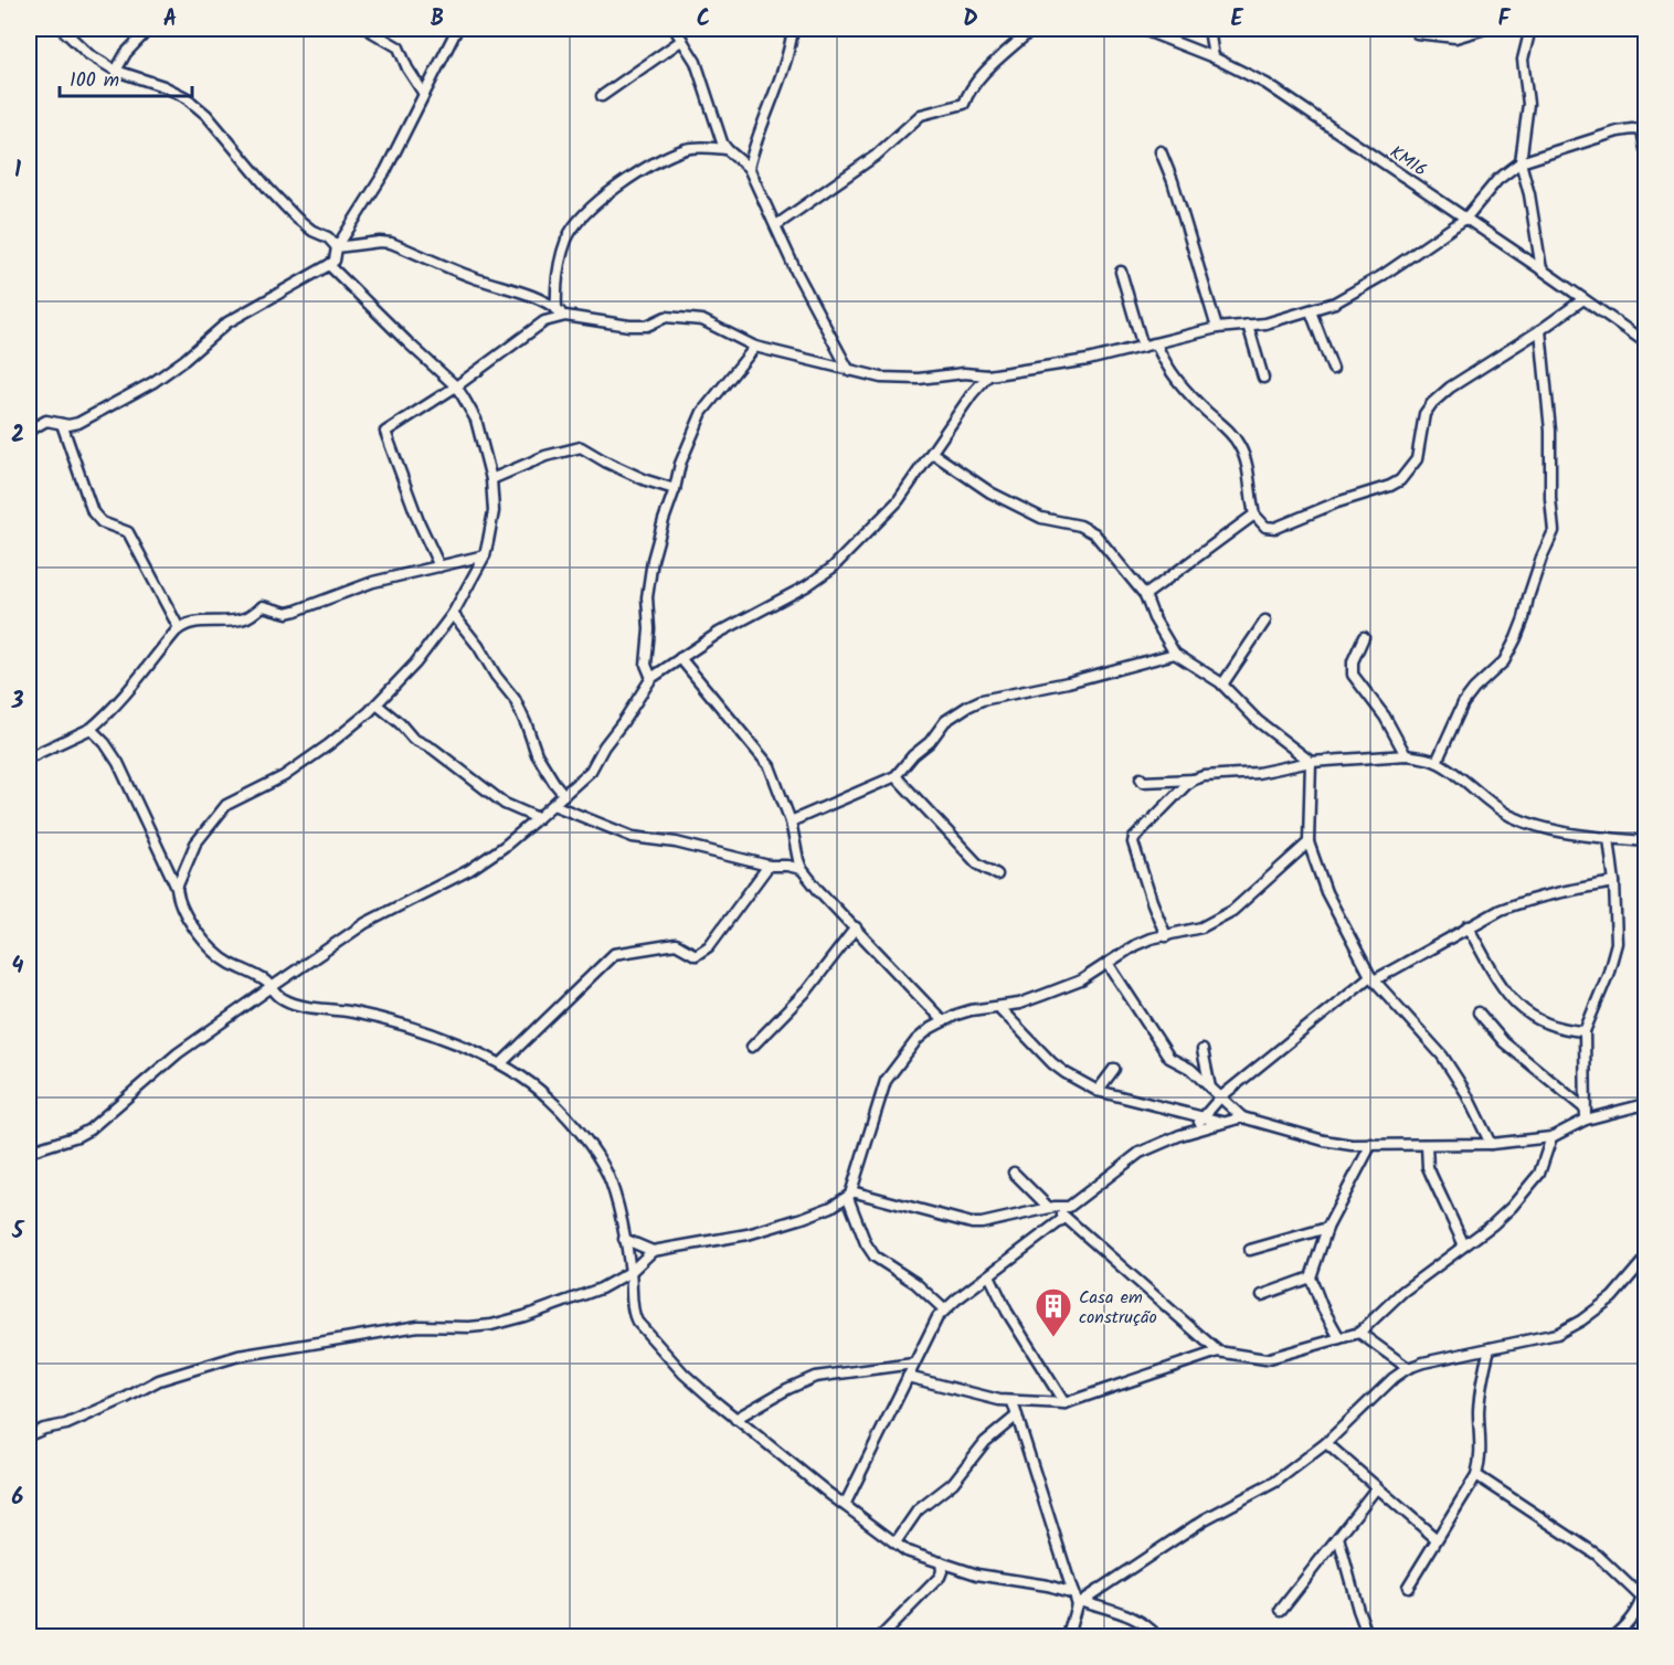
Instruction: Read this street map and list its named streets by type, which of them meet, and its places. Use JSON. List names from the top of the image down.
{
  "streets": {
    "street": ["KM16"]
  },
  "places": {
    "building": ["Casa em construção"]
  },
  "scale_bar": "100 m",
  "grid": {
    "columns": [
      "A",
      "B",
      "C",
      "D",
      "E",
      "F"
    ],
    "rows": [
      "1",
      "2",
      "3",
      "4",
      "5",
      "6"
    ]
  }
}
